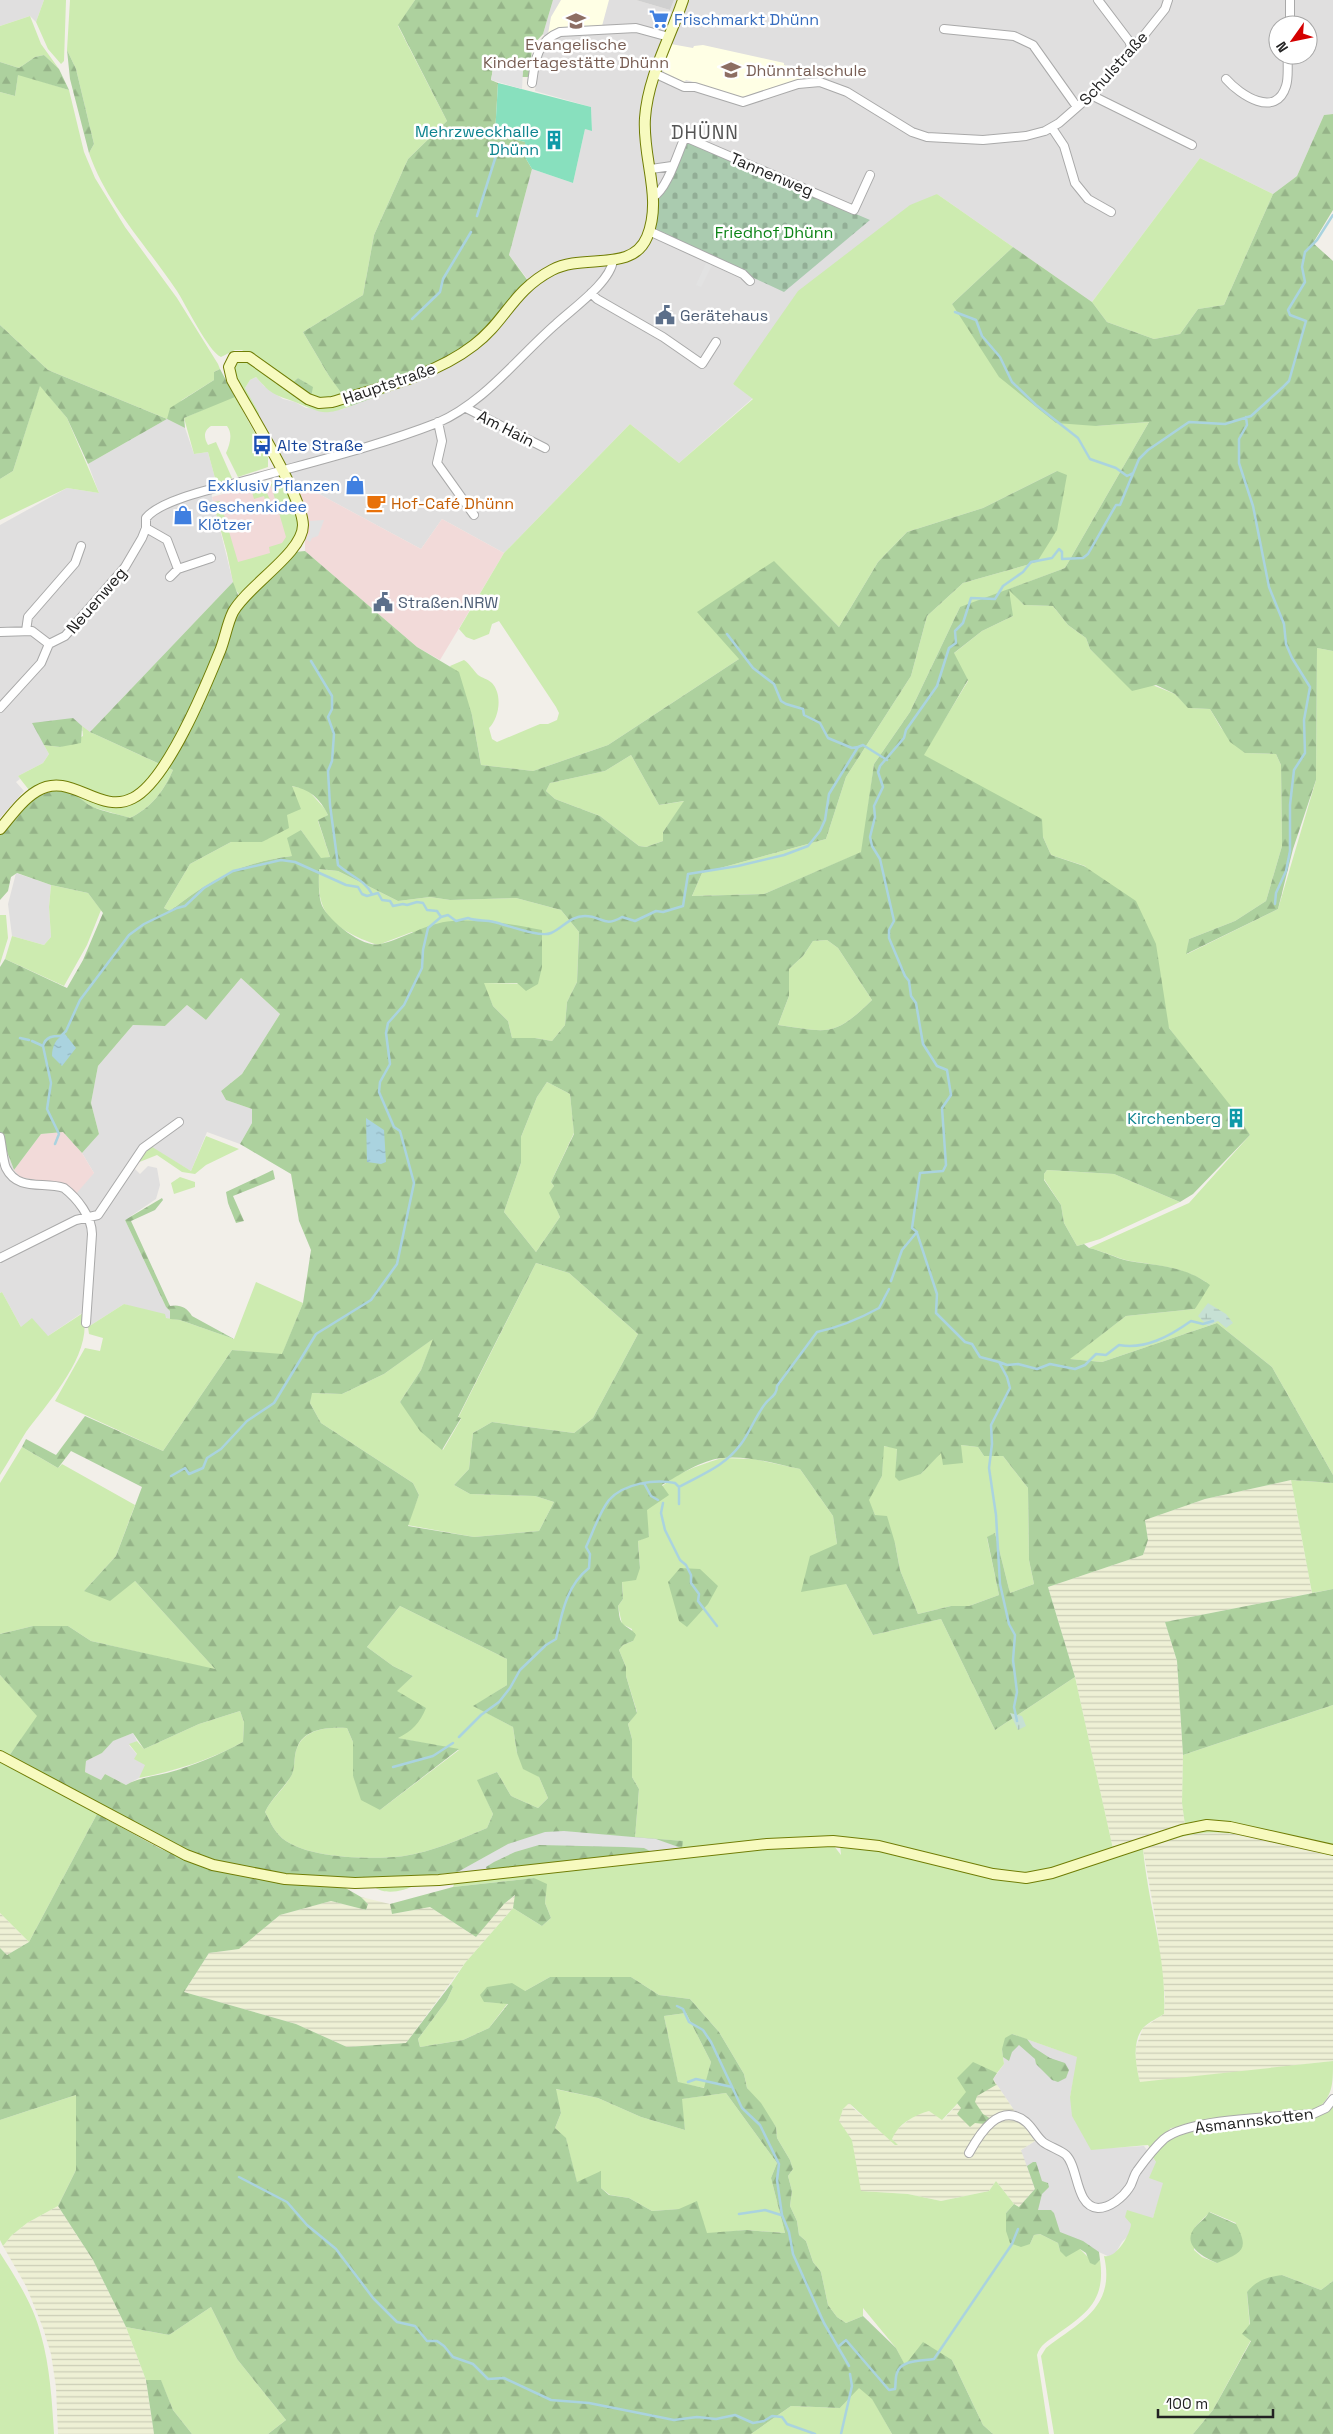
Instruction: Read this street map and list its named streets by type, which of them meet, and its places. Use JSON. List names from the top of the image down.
{
  "streets": {
    "main road": ["Hauptstraße"],
    "street": [
      "Schulstraße",
      "Tannenweg",
      "Am Hain",
      "Neuenweg",
      "Asmannskotten"
    ]
  },
  "crossings": [
    ["Schulstraße", "Hauptstraße"],
    ["Tannenweg", "Hauptstraße"],
    ["Hauptstraße", "Neuenweg"]
  ],
  "districts": ["DHÜNN"],
  "parks": ["Friedhof Dhünn"],
  "places": {
    "supermarket": ["Frischmarkt Dhünn"],
    "school or university": ["Evangelische Kindertagestätte Dhünn", "Dhünntalschule"],
    "building": ["Mehrzweckhalle Dhünn", "Kirchenberg"],
    "public building": ["Gerätehaus", "Straßen.NRW"],
    "bus stop": ["Alte Straße"],
    "shop": ["Exklusiv Pflanzen", "Geschenkidee Klötzer"],
    "cafe": ["Hof-Café Dhünn"]
  },
  "scale_bar": "100 m",
  "north": "bottom left"
}
